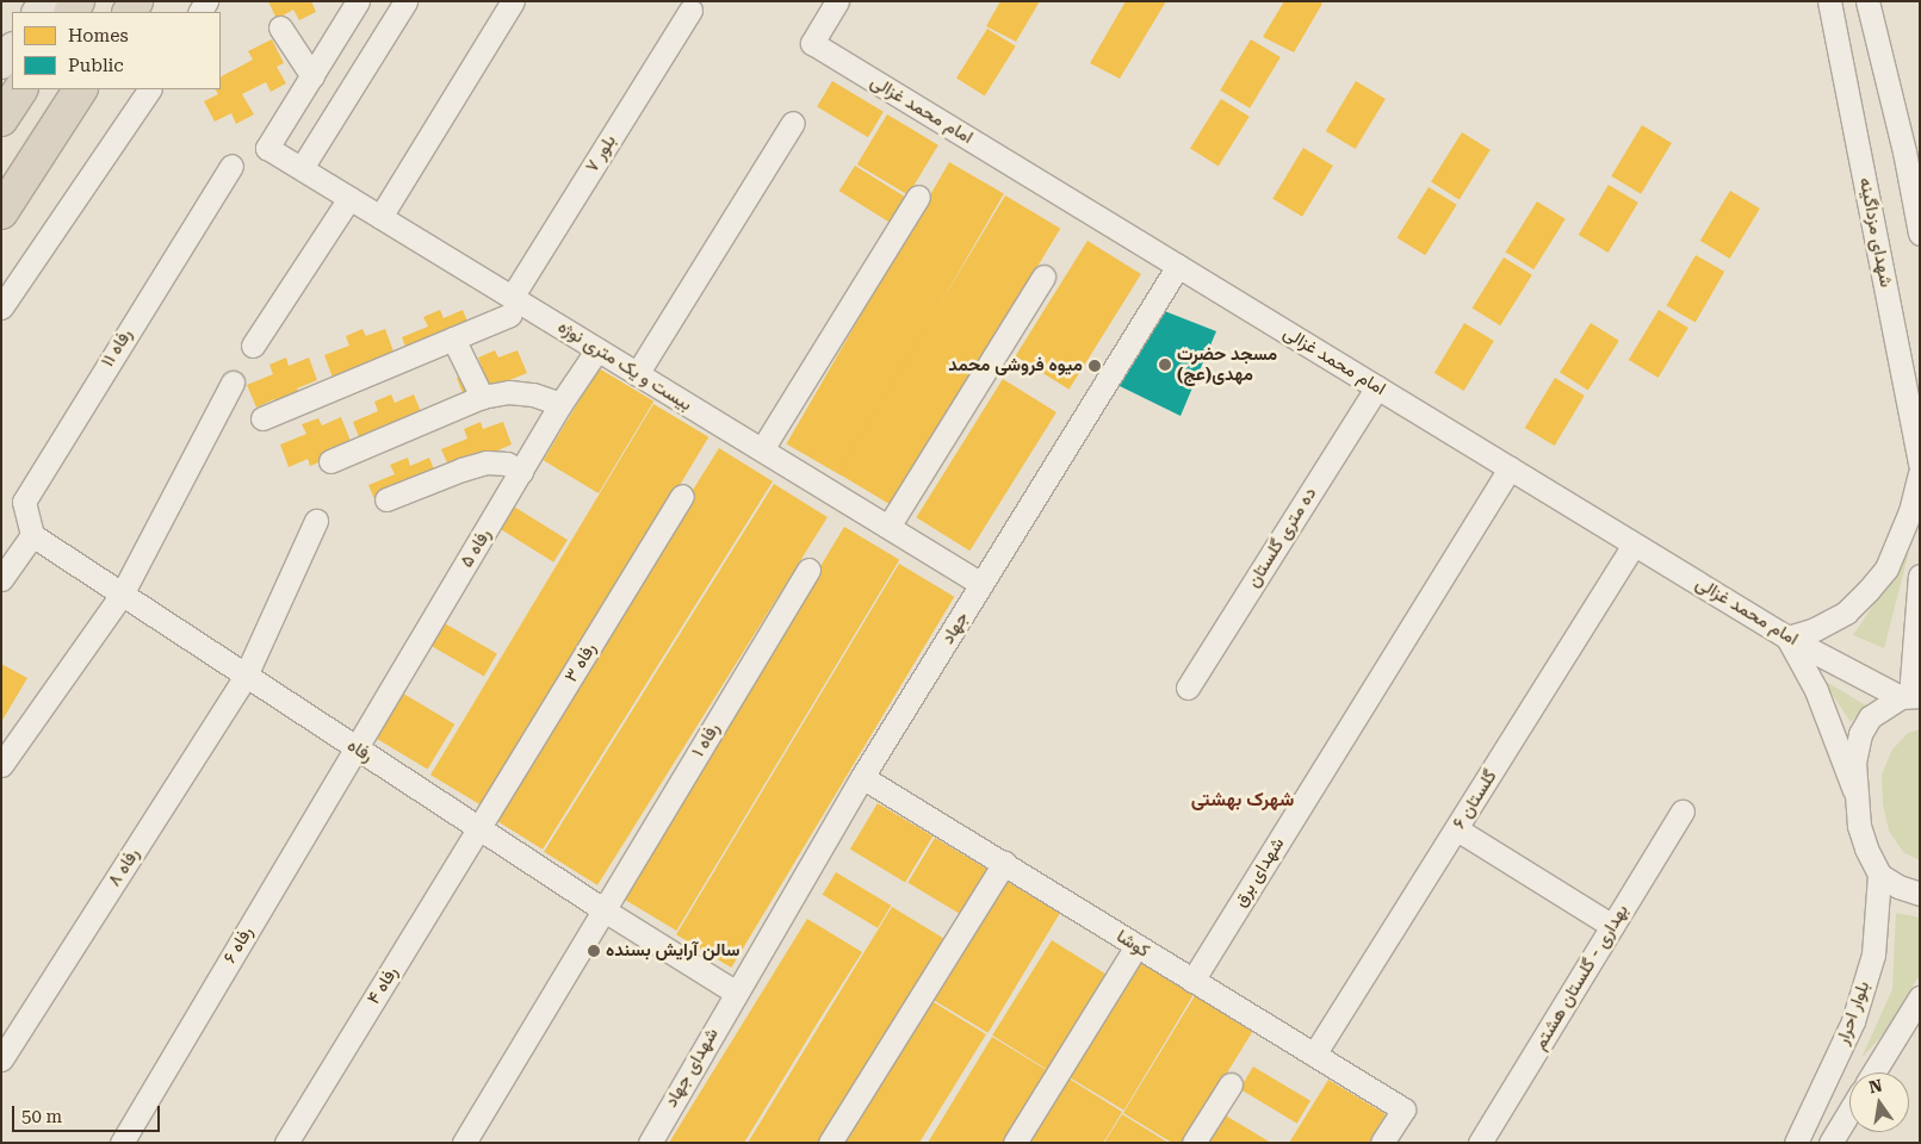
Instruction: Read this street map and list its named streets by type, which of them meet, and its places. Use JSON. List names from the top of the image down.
{
  "streets": {
    "street": [
      "امام محمد غزالی",
      "بلور ۷",
      "شهدای مزداگینه",
      "رفاه ۱۱",
      "بیست و یک متری نوژه",
      "ده متری گلستان",
      "رفاه ۵",
      "جهاد",
      "رفاه ۳",
      "رفاه ۱",
      "رفاه",
      "گلستان ۶",
      "رفاه ۸",
      "شهدای برق",
      "کوشا",
      "رفاه ۶",
      "بهداری - گلستان هشتم",
      "رفاه ۴",
      "بلوار احرار",
      "شهدای جهاد"
    ]
  },
  "crossings": [
    ["امام محمد غزالی", "ده متری گلستان"],
    ["امام محمد غزالی", "جهاد"],
    ["امام محمد غزالی", "گلستان ۶"],
    ["امام محمد غزالی", "شهدای برق"],
    ["بلور ۷", "بیست و یک متری نوژه"],
    ["رفاه ۱۱", "رفاه"],
    ["بیست و یک متری نوژه", "رفاه ۵"],
    ["بیست و یک متری نوژه", "جهاد"],
    ["رفاه ۵", "رفاه"],
    ["رفاه ۵", "رفاه ۶"],
    ["جهاد", "رفاه"],
    ["جهاد", "کوشا"],
    ["جهاد", "شهدای جهاد"],
    ["رفاه ۳", "رفاه"],
    ["رفاه ۳", "رفاه ۴"],
    ["رفاه ۱", "رفاه"],
    ["رفاه", "رفاه ۸"],
    ["رفاه", "رفاه ۶"],
    ["رفاه", "رفاه ۴"],
    ["رفاه", "شهدای جهاد"],
    ["گلستان ۶", "کوشا"],
    ["شهدای برق", "کوشا"]
  ],
  "districts": ["شهرک بهشتی"],
  "places": ["مسجد حضرت مهدی(عج)", "میوه فروشی محمد", "سالن آرایش بسنده"],
  "legend": ["Homes", "Public"],
  "scale_bar": "50 m",
  "north": "top"
}
